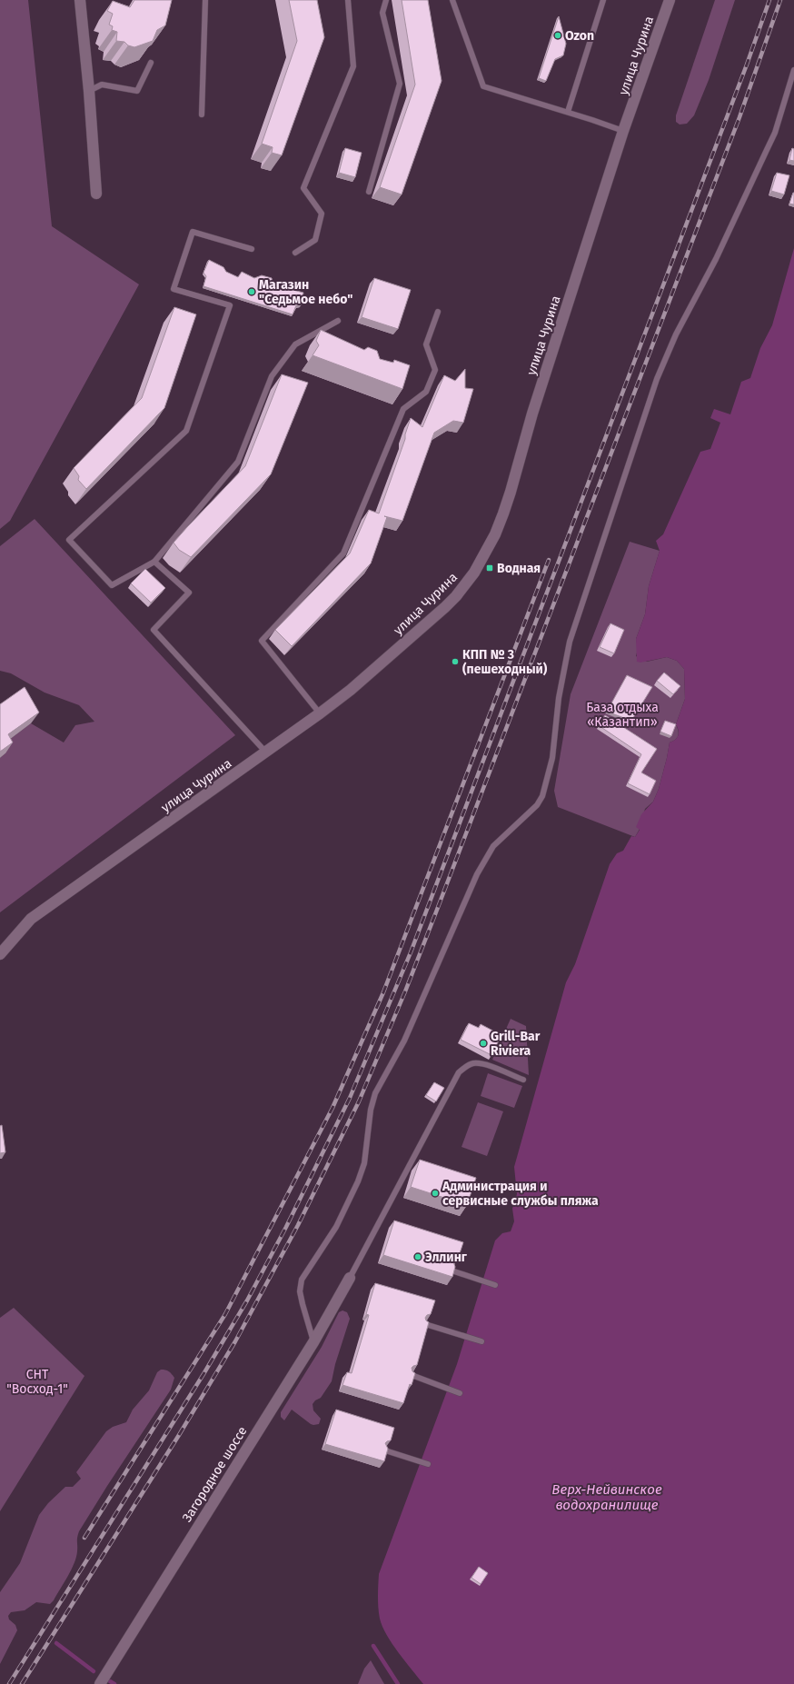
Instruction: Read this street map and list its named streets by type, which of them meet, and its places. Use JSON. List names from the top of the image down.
{
  "streets": {
    "street": ["улица Чурина", "Загородное шоссе"]
  },
  "water": ["Верх-Нейвинское водохранилище"],
  "parks": ["База отдыха «Казантип»", "СНТ \"Восход-1\""],
  "places": {
    "other": [
      "Ozon",
      "Магазин \"Седьмое небо\"",
      "КПП № 3 (пешеходный)",
      "Grill-Bar Riviera",
      "Администрация и сервисные службы пляжа",
      "Эллинг"
    ],
    "transit": ["Водная"]
  }
}
